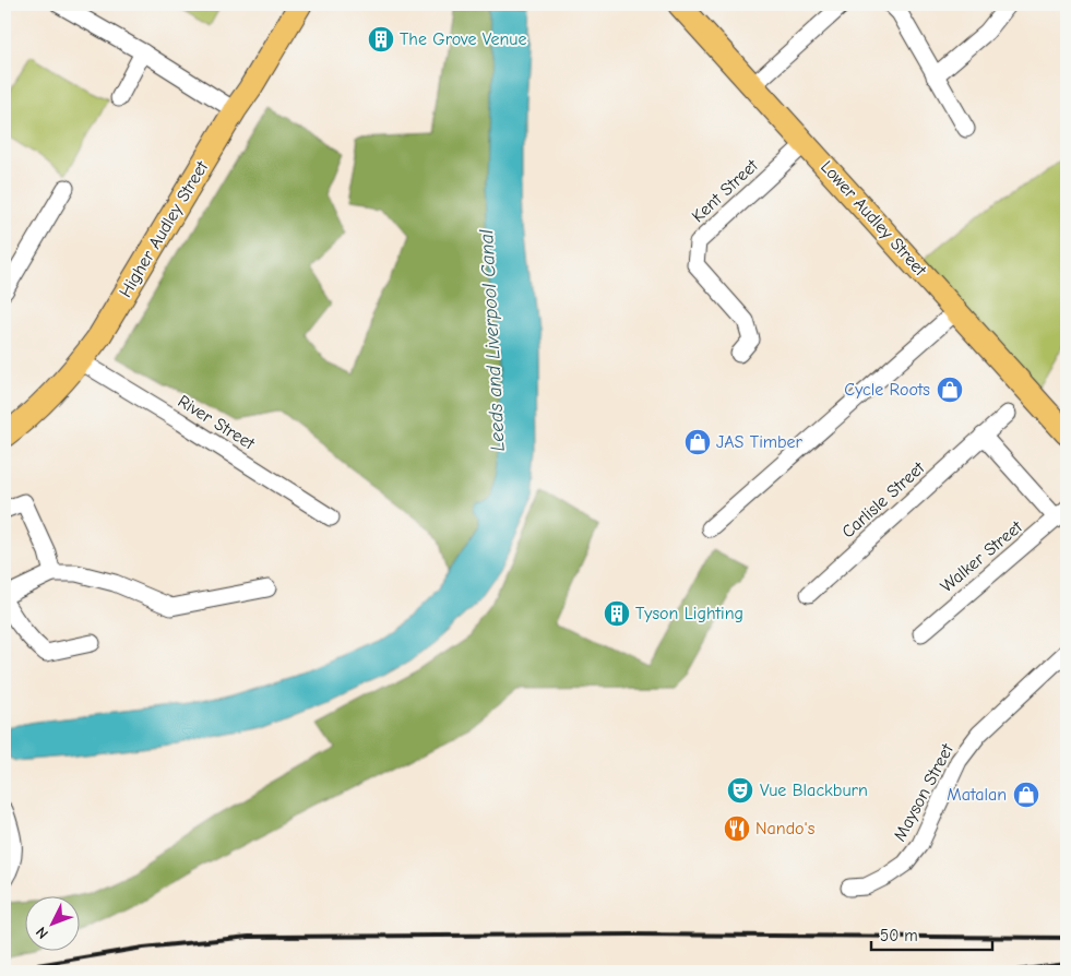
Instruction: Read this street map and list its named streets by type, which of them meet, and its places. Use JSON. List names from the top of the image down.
{
  "streets": {
    "highway": ["Lower Audley Street", "Higher Audley Street"],
    "street": [
      "Kent Street",
      "River Street",
      "Carlisle Street",
      "Walker Street",
      "Mayson Street"
    ]
  },
  "crossings": [
    ["Kent Street", "Lower Audley Street"],
    ["Higher Audley Street", "River Street"]
  ],
  "water": ["Leeds and Liverpool Canal"],
  "places": {
    "building": ["The Grove Venue", "Tyson Lighting"],
    "shop": ["Cycle Roots", "JAS Timber", "Matalan"],
    "theatre": ["Vue Blackburn"],
    "restaurant": ["Nando's"]
  },
  "scale_bar": "50 m",
  "north": "bottom left"
}
